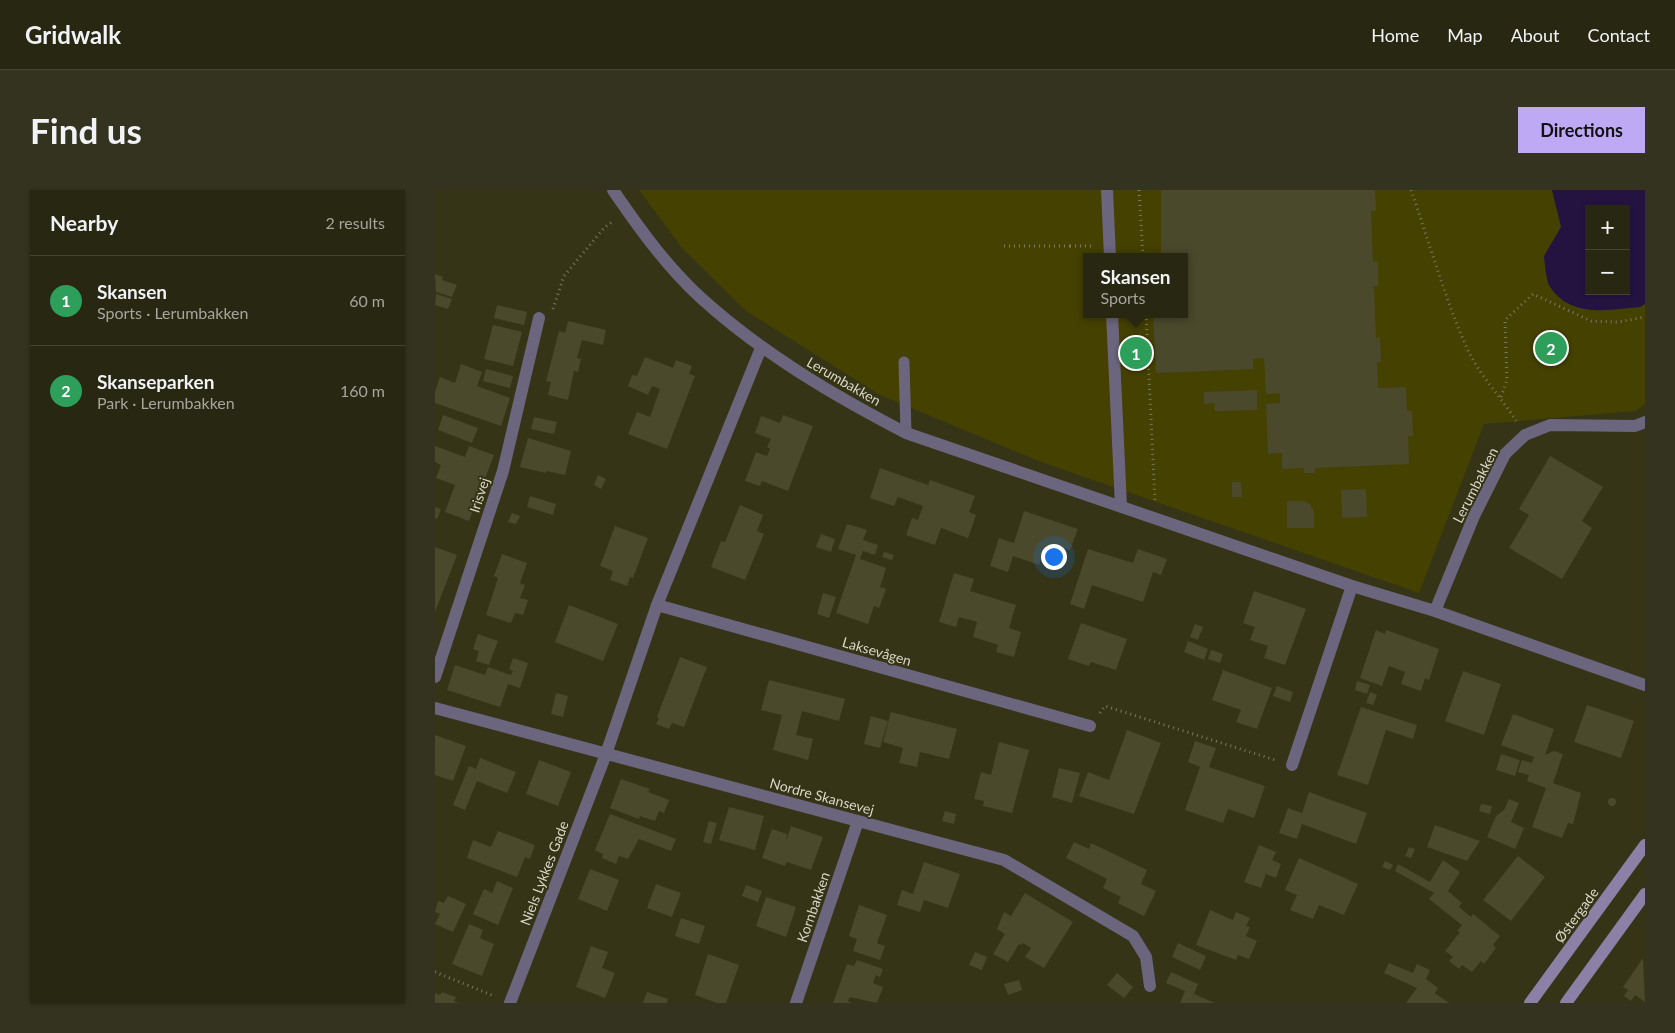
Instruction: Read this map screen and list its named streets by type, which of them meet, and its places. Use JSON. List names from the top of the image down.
{
  "streets": {
    "main road": ["Østergade"],
    "street": [
      "Lerumbakken",
      "Irisvej",
      "Laksevågen",
      "Nordre Skansevej",
      "Niels Lykkes Gade",
      "Kornbakken"
    ]
  },
  "crossings": [
    ["Nordre Skansevej", "Niels Lykkes Gade"],
    ["Nordre Skansevej", "Kornbakken"]
  ],
  "page": {
    "header": "Gridwalk",
    "nav": [
      "Home",
      "Map",
      "About",
      "Contact"
    ],
    "buttons": "Directions",
    "title": "Find us",
    "heading": ["Nearby", "2 results"],
    "map_buttons": ["+", "−"],
    "popup": ["Skansen", "Sports"],
    "list": [
      {
        "mark": "1",
        "name": "Skansen",
        "note": "Sports · Lerumbakken",
        "value": "60 m"
      },
      {
        "mark": "2",
        "name": "Skanseparken",
        "note": "Park · Lerumbakken",
        "value": "160 m"
      }
    ],
    "pins": ["2", "1"]
  }
}
